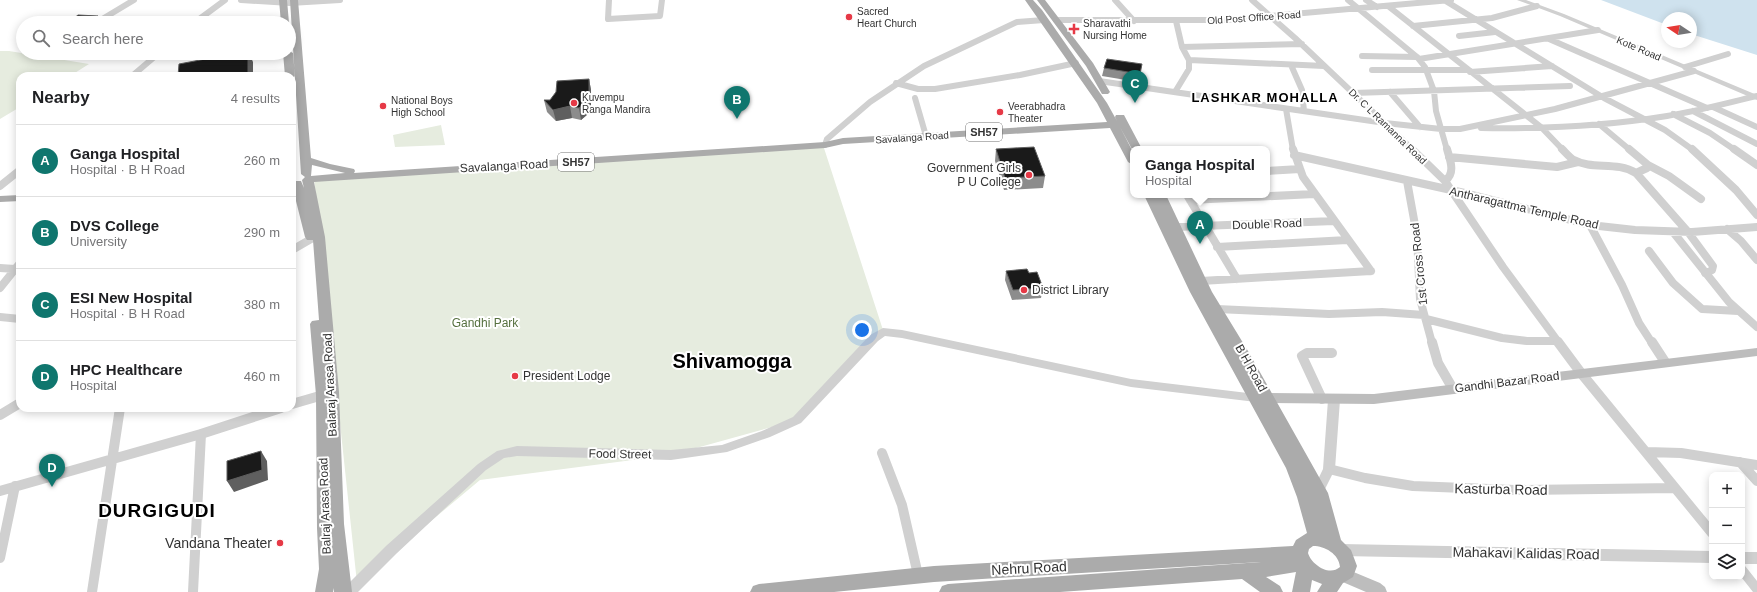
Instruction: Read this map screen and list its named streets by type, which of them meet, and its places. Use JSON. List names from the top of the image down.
{
  "streets": {
    "main road": [
      "SH57",
      "Savalanga Road",
      "B H Road",
      "Gandhi Bazar Road",
      "Balaraj Arasa Road",
      "Balraj Arasa Road",
      "Nehru Road"
    ],
    "street": [
      "Old Post Office Road",
      "Kote Road",
      "Dr. C L Ramanna Road",
      "Antharagattma Temple Road",
      "Double Road",
      "1st Cross Road",
      "Food Street",
      "Kasturba Road",
      "Mahakavi Kalidas Road"
    ]
  },
  "crossings": [
    ["Old Post Office Road", "Dr. C L Ramanna Road"],
    ["Dr. C L Ramanna Road", "Antharagattma Temple Road"],
    ["Dr. C L Ramanna Road", "Gandhi Bazar Road"],
    ["Dr. C L Ramanna Road", "Kasturba Road"],
    ["Savalanga Road", "Balraj Arasa Road"],
    ["Antharagattma Temple Road", "1st Cross Road"],
    ["Double Road", "B H Road"],
    ["1st Cross Road", "Gandhi Bazar Road"],
    ["B H Road", "Gandhi Bazar Road"],
    ["B H Road", "Food Street"],
    ["B H Road", "Mahakavi Kalidas Road"],
    ["B H Road", "Nehru Road"],
    ["Gandhi Bazar Road", "Food Street"],
    ["Balaraj Arasa Road", "Balraj Arasa Road"],
    ["Mahakavi Kalidas Road", "Nehru Road"]
  ],
  "districts": ["LASHKAR MOHALLA", "Shivamogga", "DURGIGUDI"],
  "parks": ["Gandhi Park"],
  "places": {
    "other": [
      "Sacred Heart Church",
      "Kuvempu Ranga Mandira",
      "National Boys High School",
      "Veerabhadra Theater",
      "Government Girls P U College",
      "District Library",
      "President Lodge",
      "Vandana Theater"
    ],
    "health": ["Sharavathi Nursing Home"]
  },
  "north": "left",
  "page": {
    "search": "Search here",
    "pins": [
      "C",
      "B",
      "A",
      "D"
    ],
    "heading": ["Nearby", "4 results"],
    "list": [
      {
        "mark": "A",
        "name": "Ganga Hospital",
        "note": "Hospital · B H Road",
        "value": "260 m"
      },
      {
        "mark": "B",
        "name": "DVS College",
        "note": "University",
        "value": "290 m"
      },
      {
        "mark": "C",
        "name": "ESI New Hospital",
        "note": "Hospital · B H Road",
        "value": "380 m"
      },
      {
        "mark": "D",
        "name": "HPC Healthcare",
        "note": "Hospital",
        "value": "460 m"
      }
    ],
    "popup": ["Ganga Hospital", "Hospital"],
    "map_buttons": ["+", "−"]
  }
}
